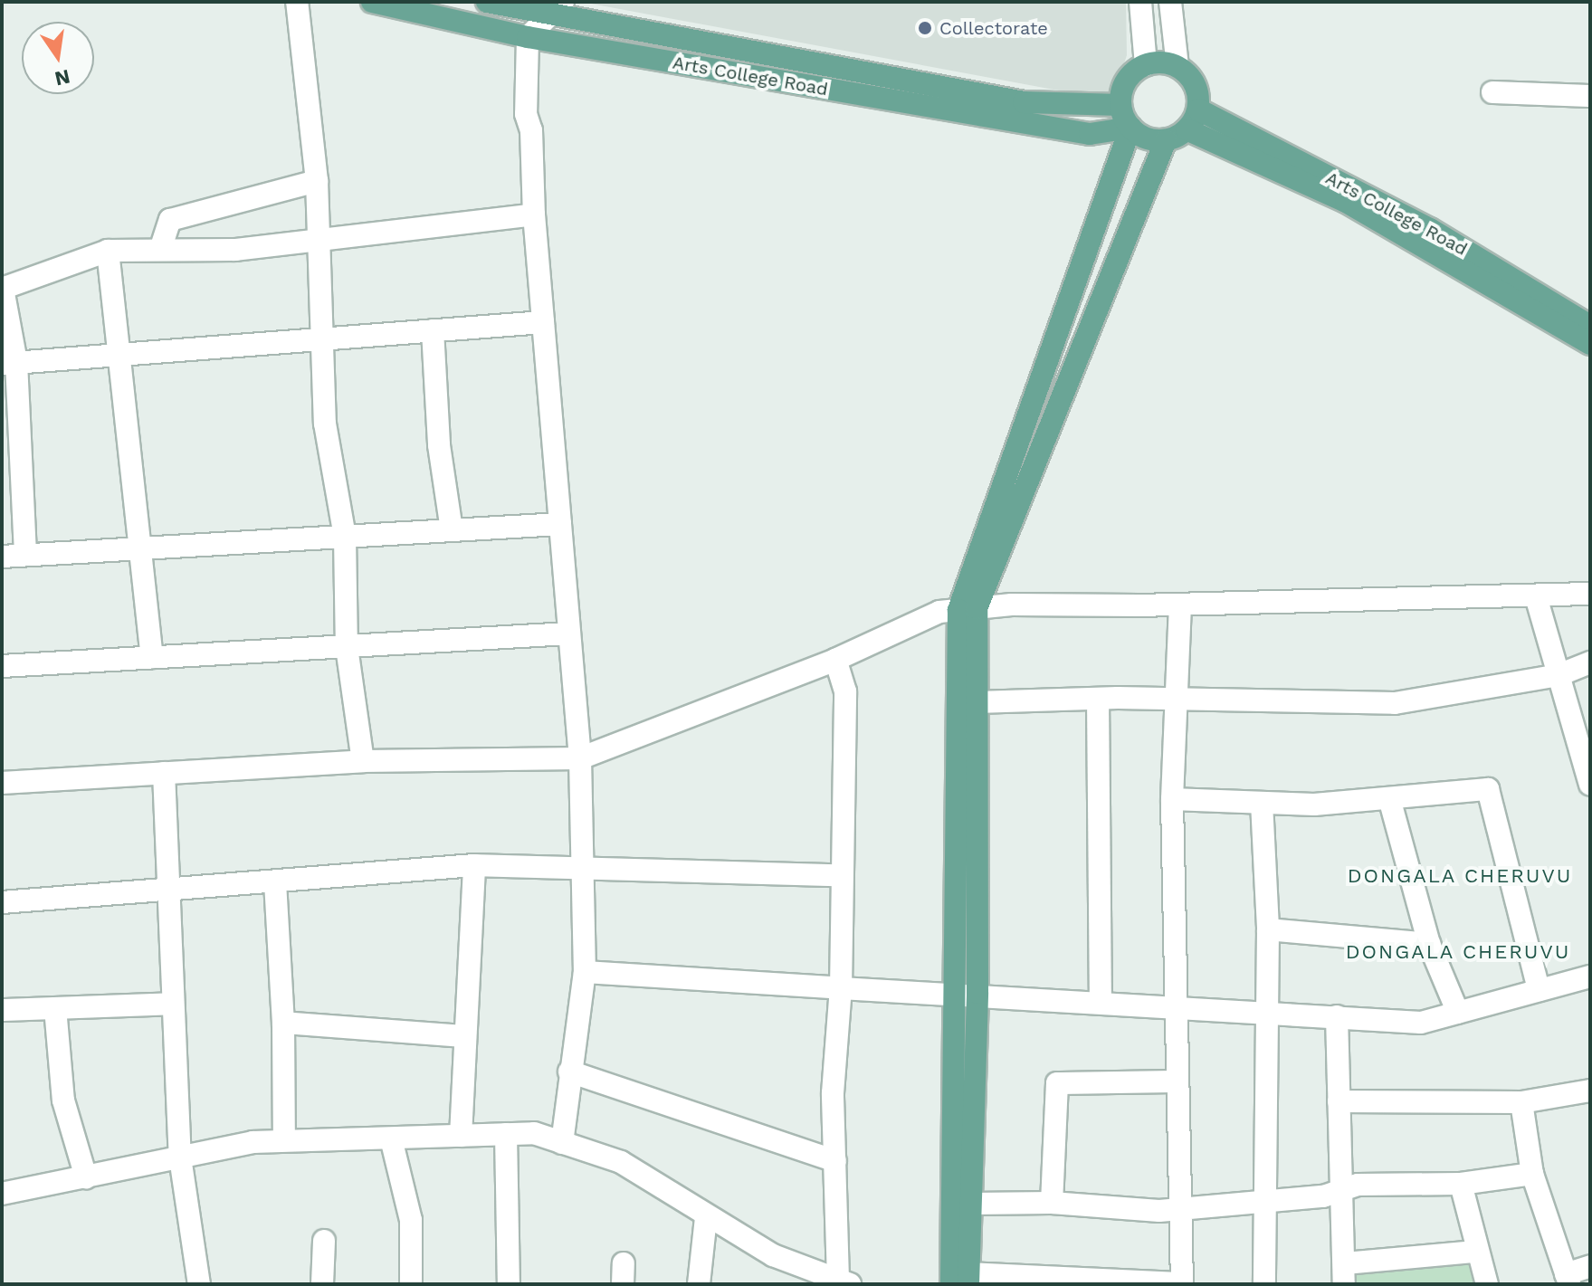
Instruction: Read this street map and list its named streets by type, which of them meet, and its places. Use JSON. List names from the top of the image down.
{
  "streets": {
    "main road": ["Arts College Road"]
  },
  "districts": ["DONGALA CHERUVU", "DONGALA CHERUVU"],
  "places": ["Collectorate"],
  "north": "bottom"
}
